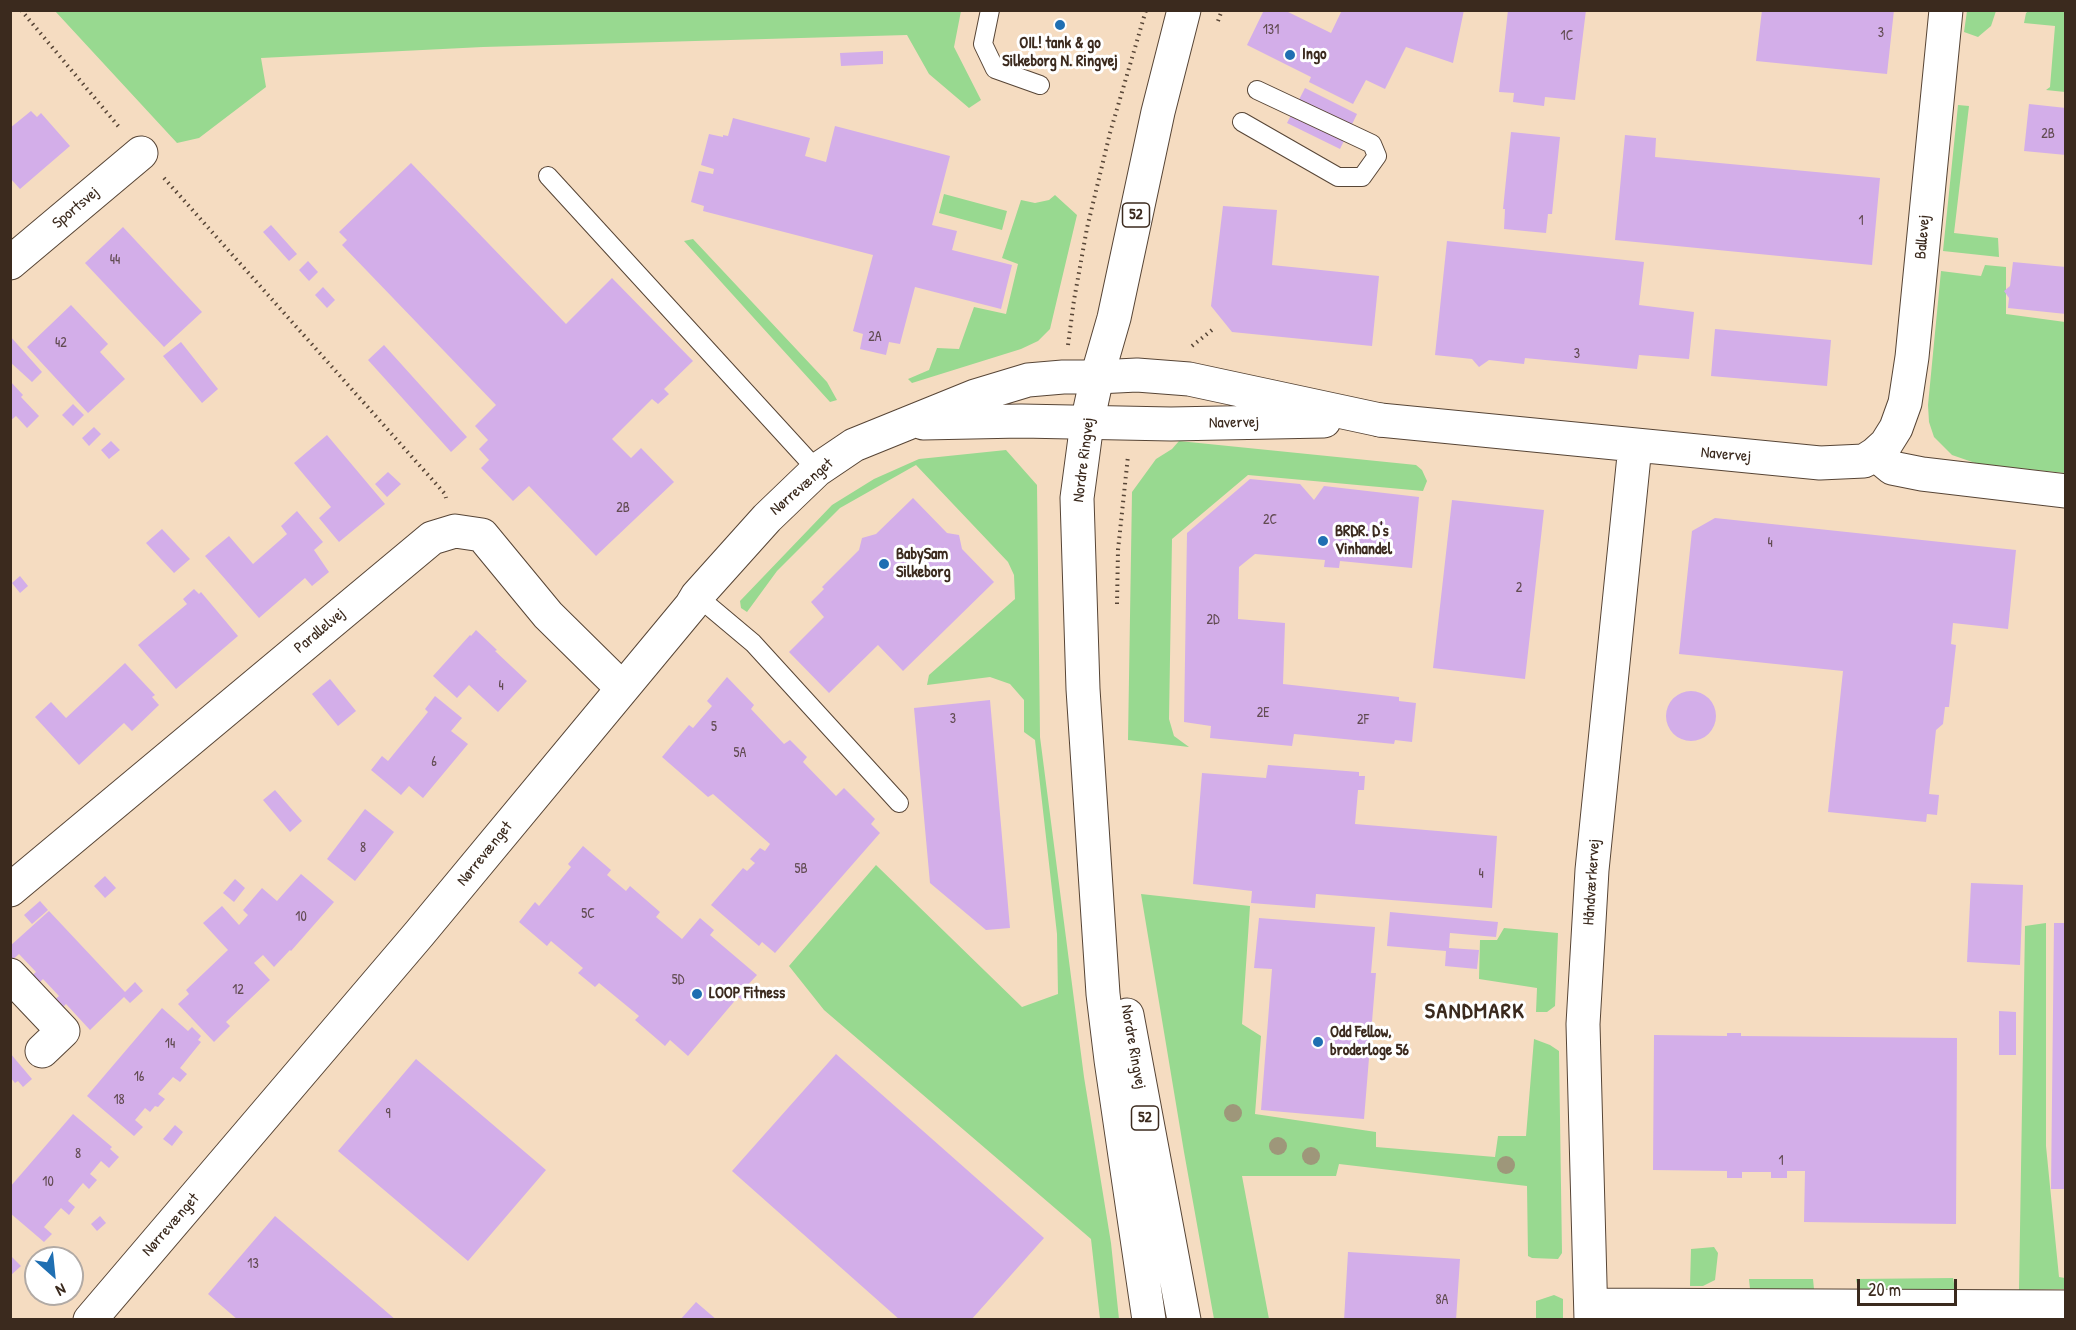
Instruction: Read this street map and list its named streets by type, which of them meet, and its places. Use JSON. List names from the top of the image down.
{
  "streets": {
    "street": [
      "Sportsvej",
      "52",
      "Ballevej",
      "Navervej",
      "Nordre Ringvej",
      "Nørrevænget",
      "Parallelvej",
      "Håndværkervej"
    ]
  },
  "crossings": [
    ["Ballevej", "Navervej"],
    ["Navervej", "Nordre Ringvej"],
    ["Navervej", "Nørrevænget"],
    ["Navervej", "Håndværkervej"],
    ["Nordre Ringvej", "Nørrevænget"]
  ],
  "districts": ["SANDMARK"],
  "places": [
    "OIL! tank & go Silkeborg N. Ringvej",
    "Ingo",
    "BRDR. D's Vinhandel",
    "BabySam Silkeborg",
    "LOOP Fitness",
    "Odd Fellow, broderloge 56"
  ],
  "house_numbers": [
    "131",
    "3",
    "1C",
    "2B",
    "1",
    "44",
    "2A",
    "42",
    "3",
    "2B",
    "2C",
    "4",
    "2",
    "2D",
    "4",
    "2E",
    "3",
    "2F",
    "5",
    "5A",
    "6",
    "8",
    "5B",
    "4",
    "5C",
    "10",
    "5D",
    "12",
    "14",
    "16",
    "18",
    "9",
    "8",
    "1",
    "10",
    "13",
    "8A"
  ],
  "scale_bar": "20 m",
  "north": "bottom right"
}
